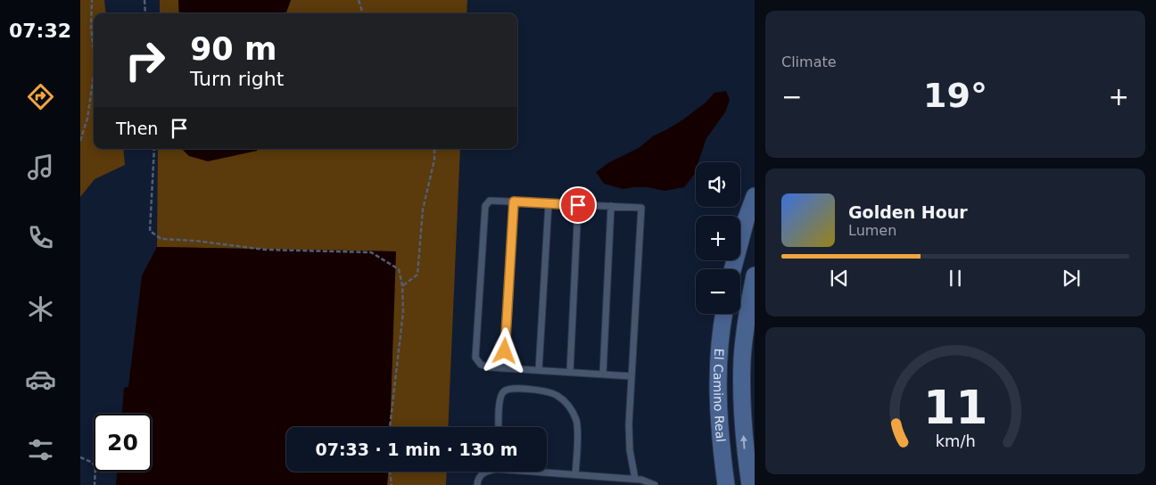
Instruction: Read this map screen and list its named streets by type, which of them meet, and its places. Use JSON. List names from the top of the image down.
{
  "streets": {
    "main road": ["El Camino Real"]
  },
  "page": {
    "tabs": "07:32",
    "tile": "Climate",
    "turn": ["90 m", "Turn right"],
    "heat": ["−", "19°", "+"],
    "then": "Then",
    "map_buttons": ["+", "−"],
    "song": ["Golden Hour", "Lumen"],
    "limit": "20",
    "trip": "07:33 · 1 min · 130 m",
    "gauge": ["11", "km/h"]
  }
}
